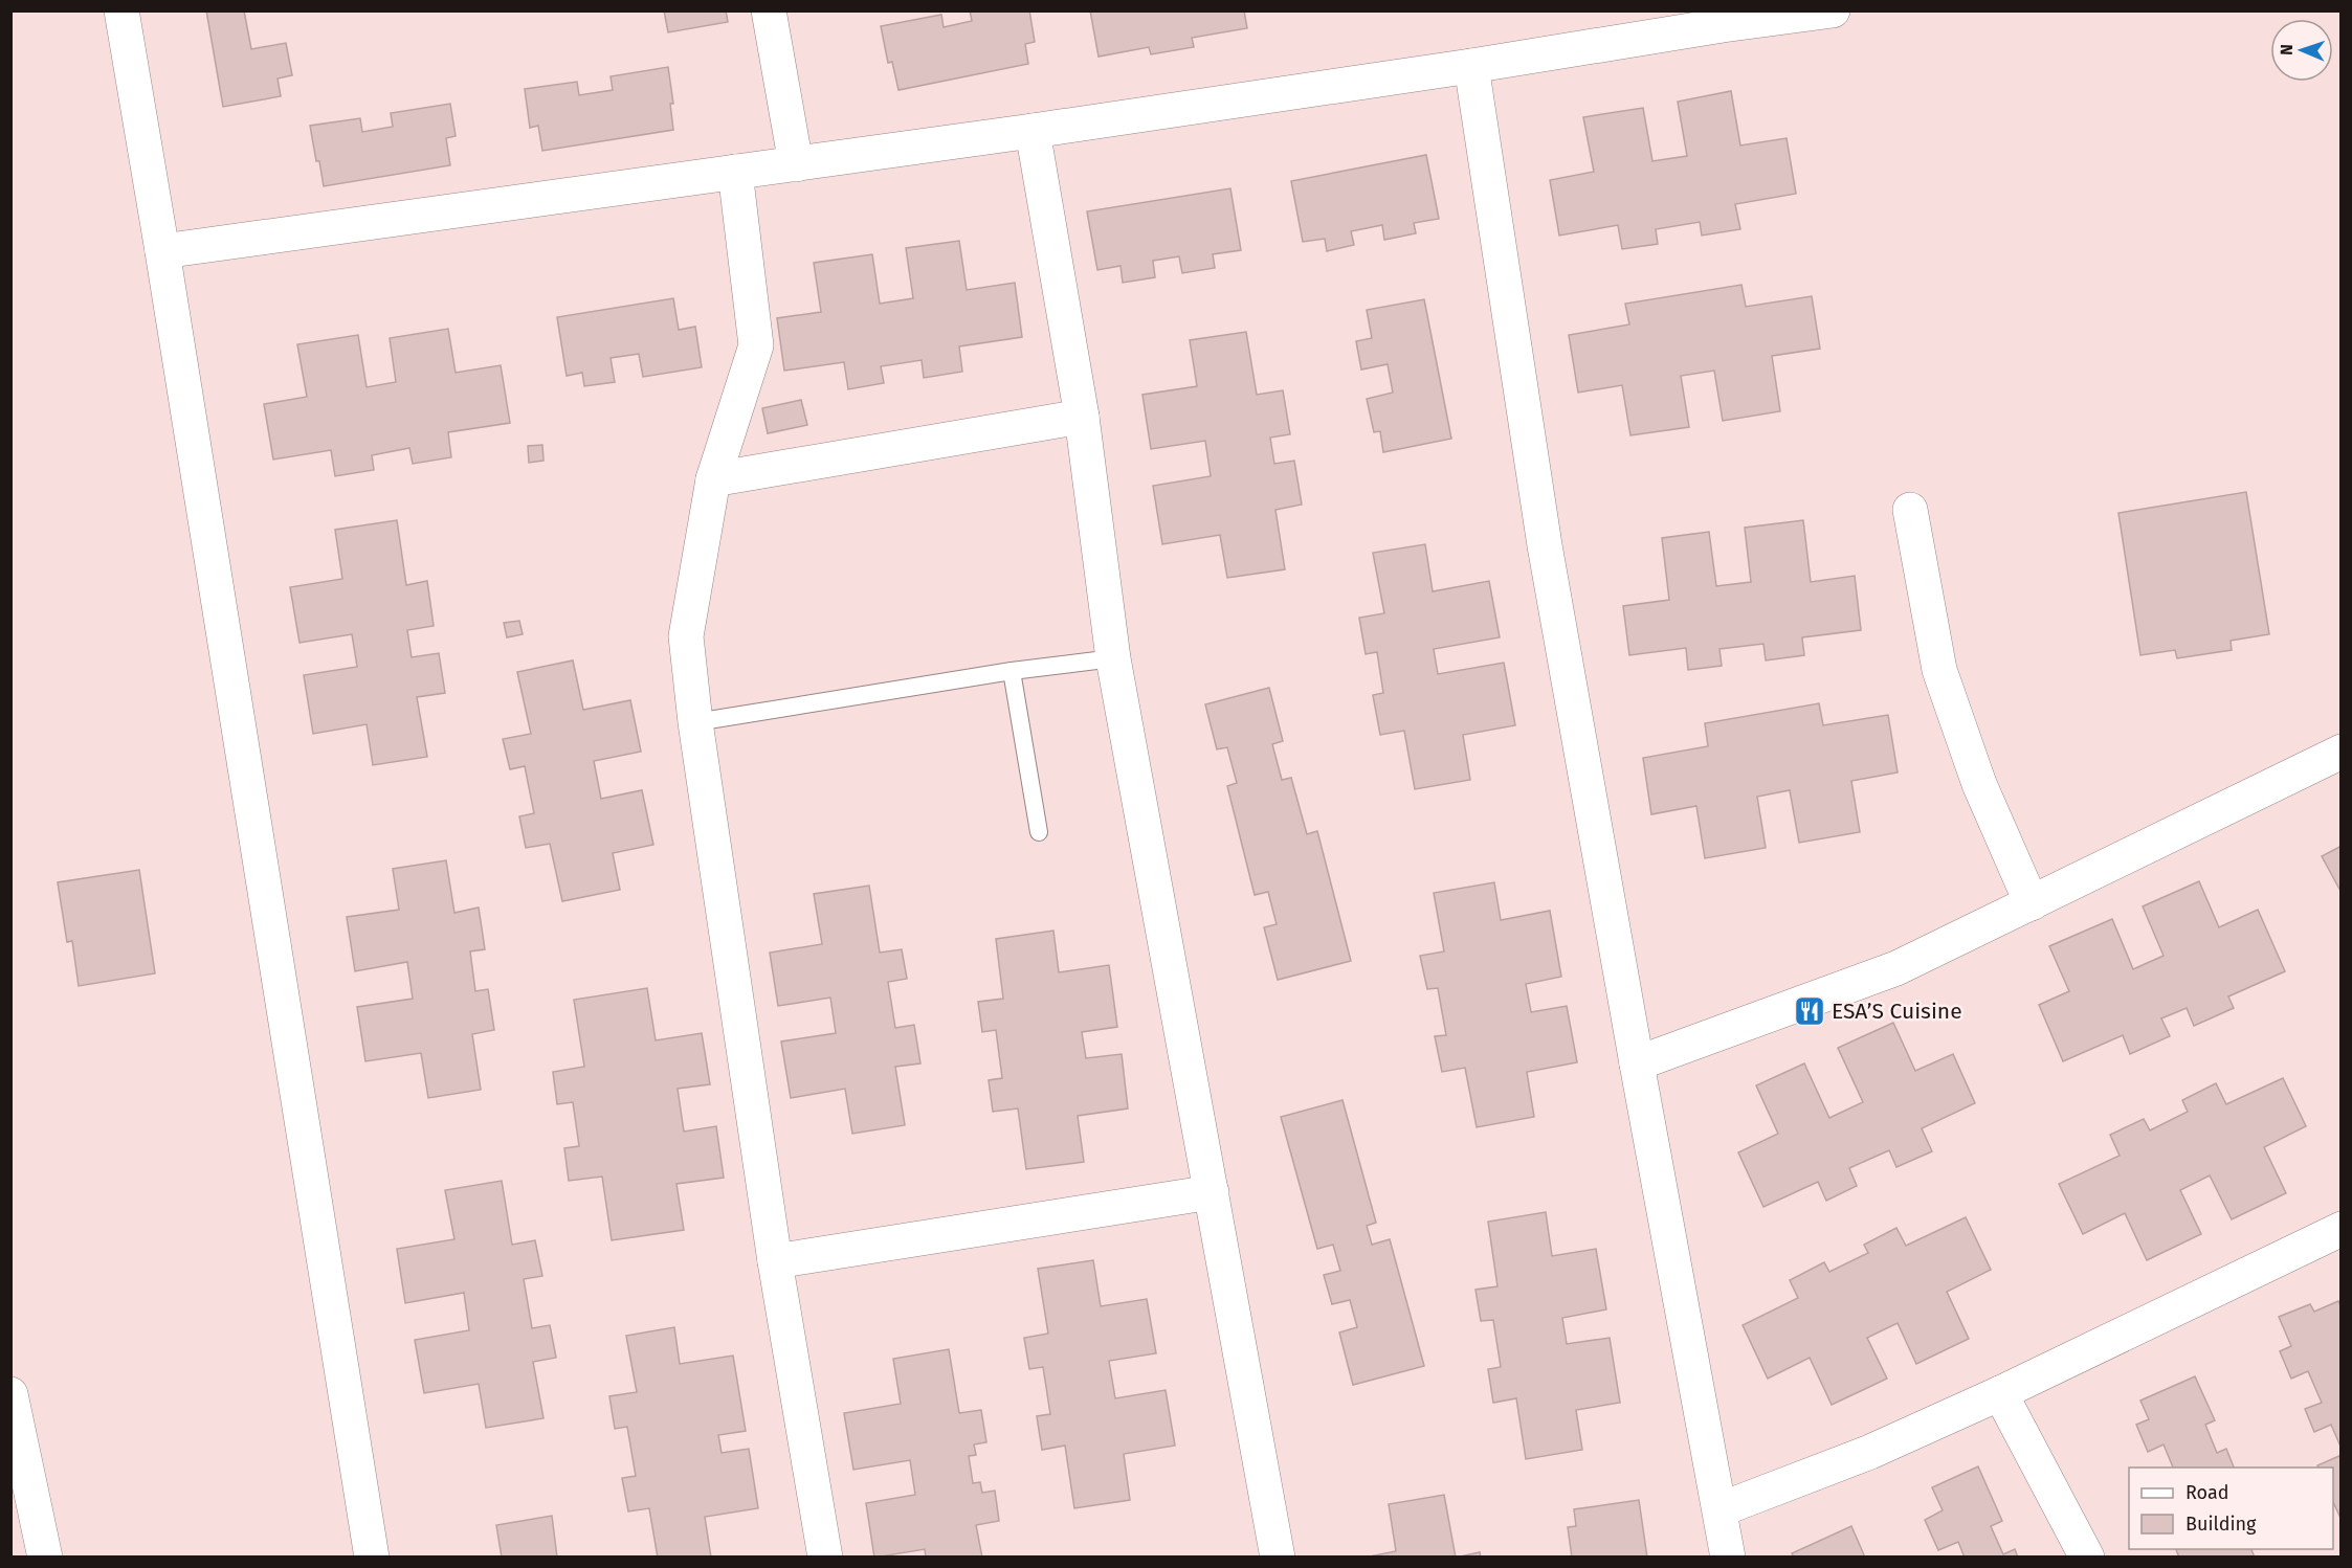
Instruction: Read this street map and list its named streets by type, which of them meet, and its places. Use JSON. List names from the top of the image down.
{
  "places": {
    "restaurant": ["ESA’S Cuisine"]
  },
  "legend": ["Road", "Building"],
  "north": "left"
}
